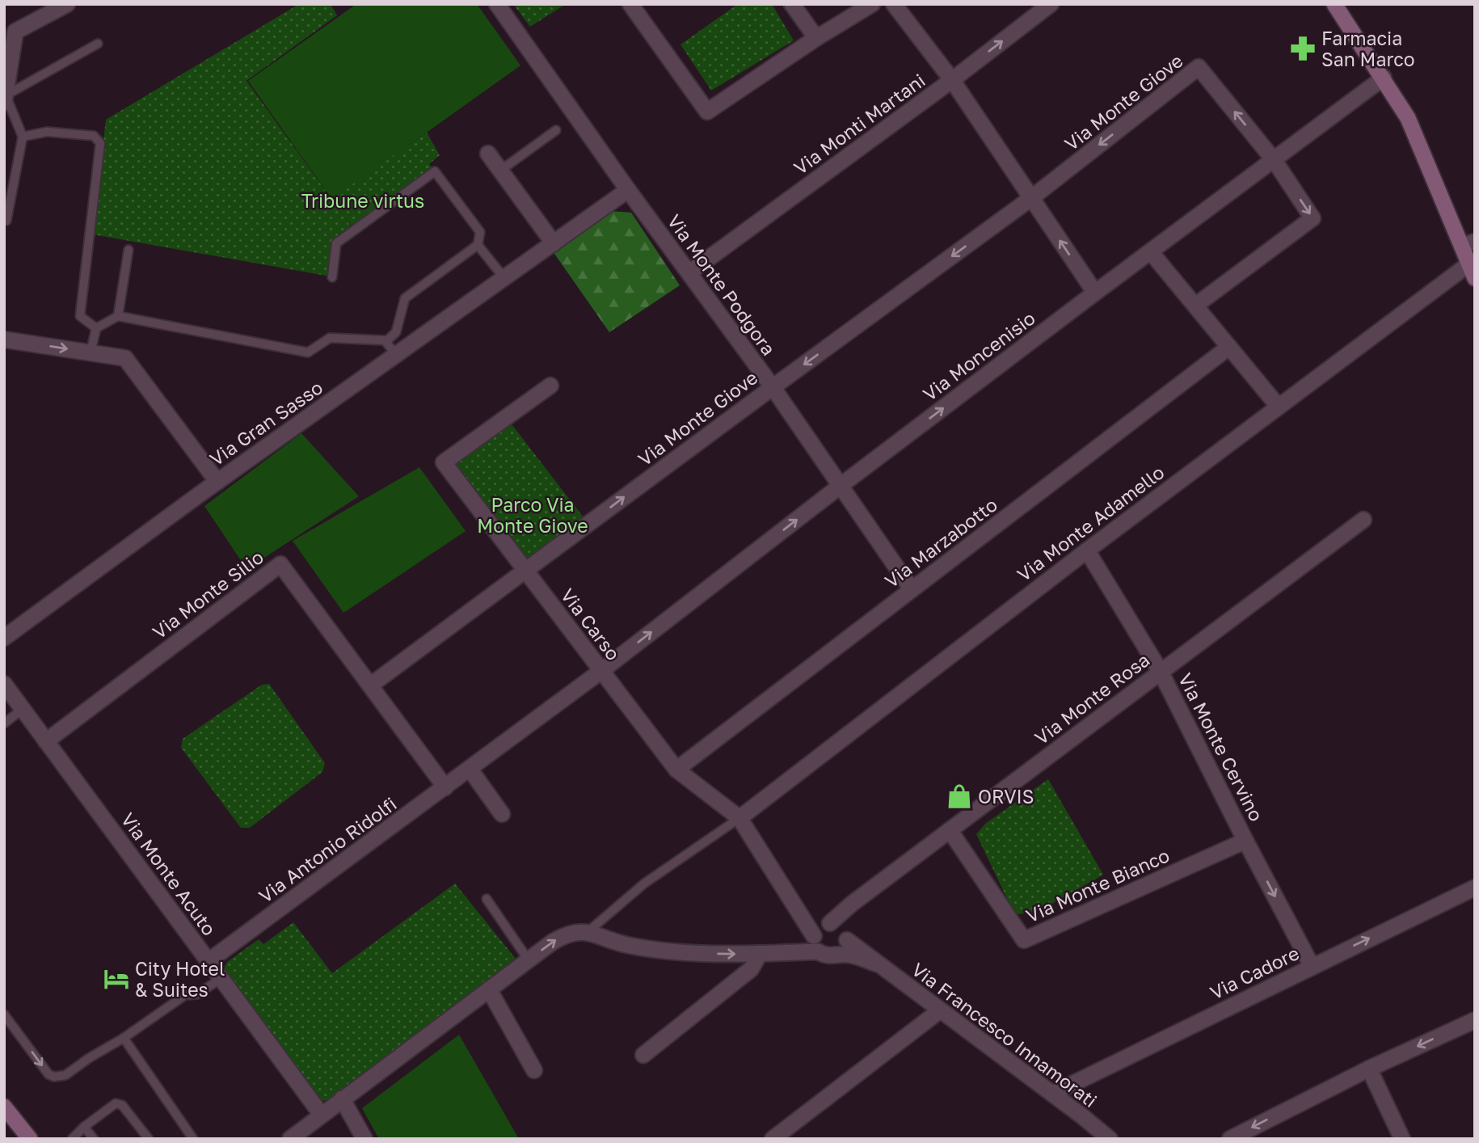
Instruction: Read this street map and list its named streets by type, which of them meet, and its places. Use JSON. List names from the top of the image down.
{
  "streets": {
    "street": [
      "Via Monte Giove",
      "Via Monti Martani",
      "Via Monte Podgora",
      "Via Moncenisio",
      "Via Gran Sasso",
      "Via Monte Adamello",
      "Via Marzabotto",
      "Via Monte Silio",
      "Via Carso",
      "Via Monte Rosa",
      "Via Monte Cervino",
      "Via Antonio Ridolfi",
      "Via Monte Acuto",
      "Via Monte Bianco",
      "Via Cadore",
      "Via Francesco Innamorati"
    ]
  },
  "crossings": [
    ["Via Monte Giove", "Via Monte Podgora"],
    ["Via Monte Giove", "Via Moncenisio"],
    ["Via Monte Giove", "Via Monte Silio"],
    ["Via Monte Giove", "Via Carso"],
    ["Via Monti Martani", "Via Monte Podgora"],
    ["Via Monte Podgora", "Via Moncenisio"],
    ["Via Monte Podgora", "Via Gran Sasso"],
    ["Via Monte Podgora", "Via Marzabotto"],
    ["Via Moncenisio", "Via Carso"],
    ["Via Moncenisio", "Via Antonio Ridolfi"],
    ["Via Monte Adamello", "Via Carso"],
    ["Via Monte Adamello", "Via Monte Cervino"],
    ["Via Marzabotto", "Via Carso"],
    ["Via Monte Silio", "Via Antonio Ridolfi"],
    ["Via Monte Silio", "Via Monte Acuto"],
    ["Via Carso", "Via Monte Rosa"],
    ["Via Carso", "Via Antonio Ridolfi"],
    ["Via Carso", "Via Francesco Innamorati"],
    ["Via Monte Rosa", "Via Monte Cervino"],
    ["Via Monte Rosa", "Via Monte Bianco"],
    ["Via Monte Rosa", "Via Francesco Innamorati"],
    ["Via Monte Cervino", "Via Monte Bianco"],
    ["Via Monte Cervino", "Via Cadore"],
    ["Via Antonio Ridolfi", "Via Monte Acuto"],
    ["Via Monte Acuto", "Via Francesco Innamorati"],
    ["Via Cadore", "Via Francesco Innamorati"]
  ],
  "one_way": ["Via Moncenisio"],
  "parks": ["Tribune virtus", "Parco Via Monte Giove"],
  "places": {
    "pharmacy": ["Farmacia San Marco"],
    "shop": ["ORVIS"],
    "hotel": ["City Hotel & Suites"]
  }
}
